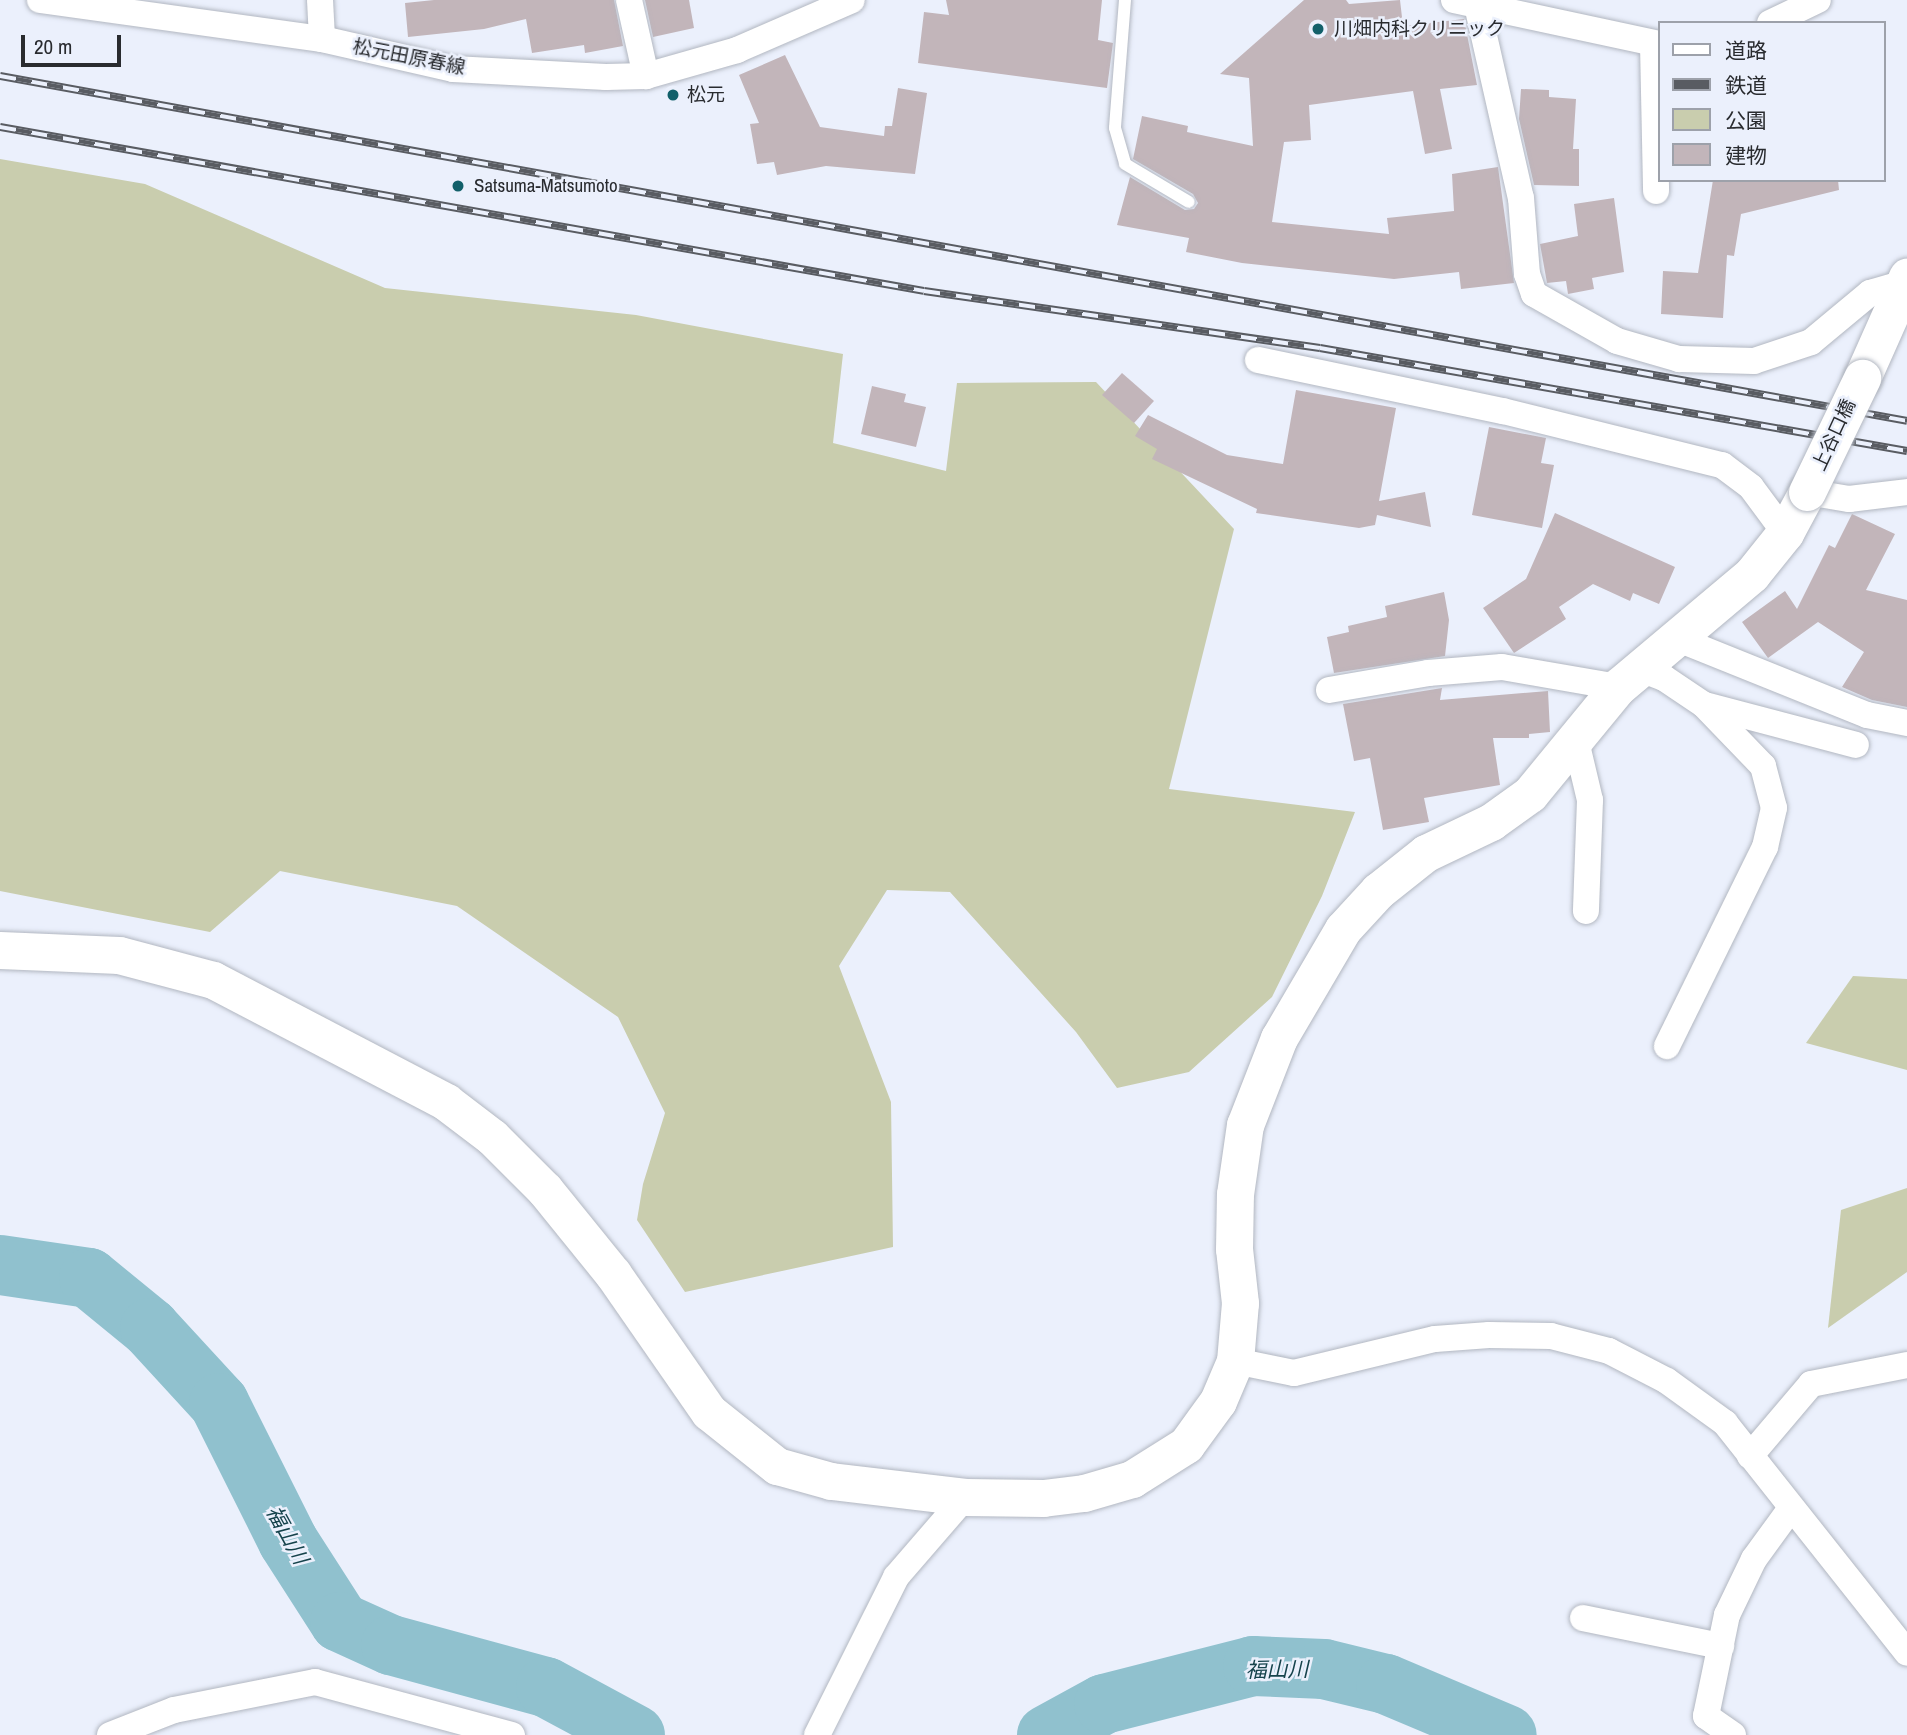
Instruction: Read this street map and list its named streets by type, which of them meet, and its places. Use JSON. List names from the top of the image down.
{
  "streets": {
    "street": ["松元田原春線", "上谷口橋"]
  },
  "water": ["福山川"],
  "places": ["川畑内科クリニック", "松元", "Satsuma-Matsumoto"],
  "legend": [
    "道路",
    "鉄道",
    "公園",
    "建物"
  ],
  "scale_bar": "20 m"
}
